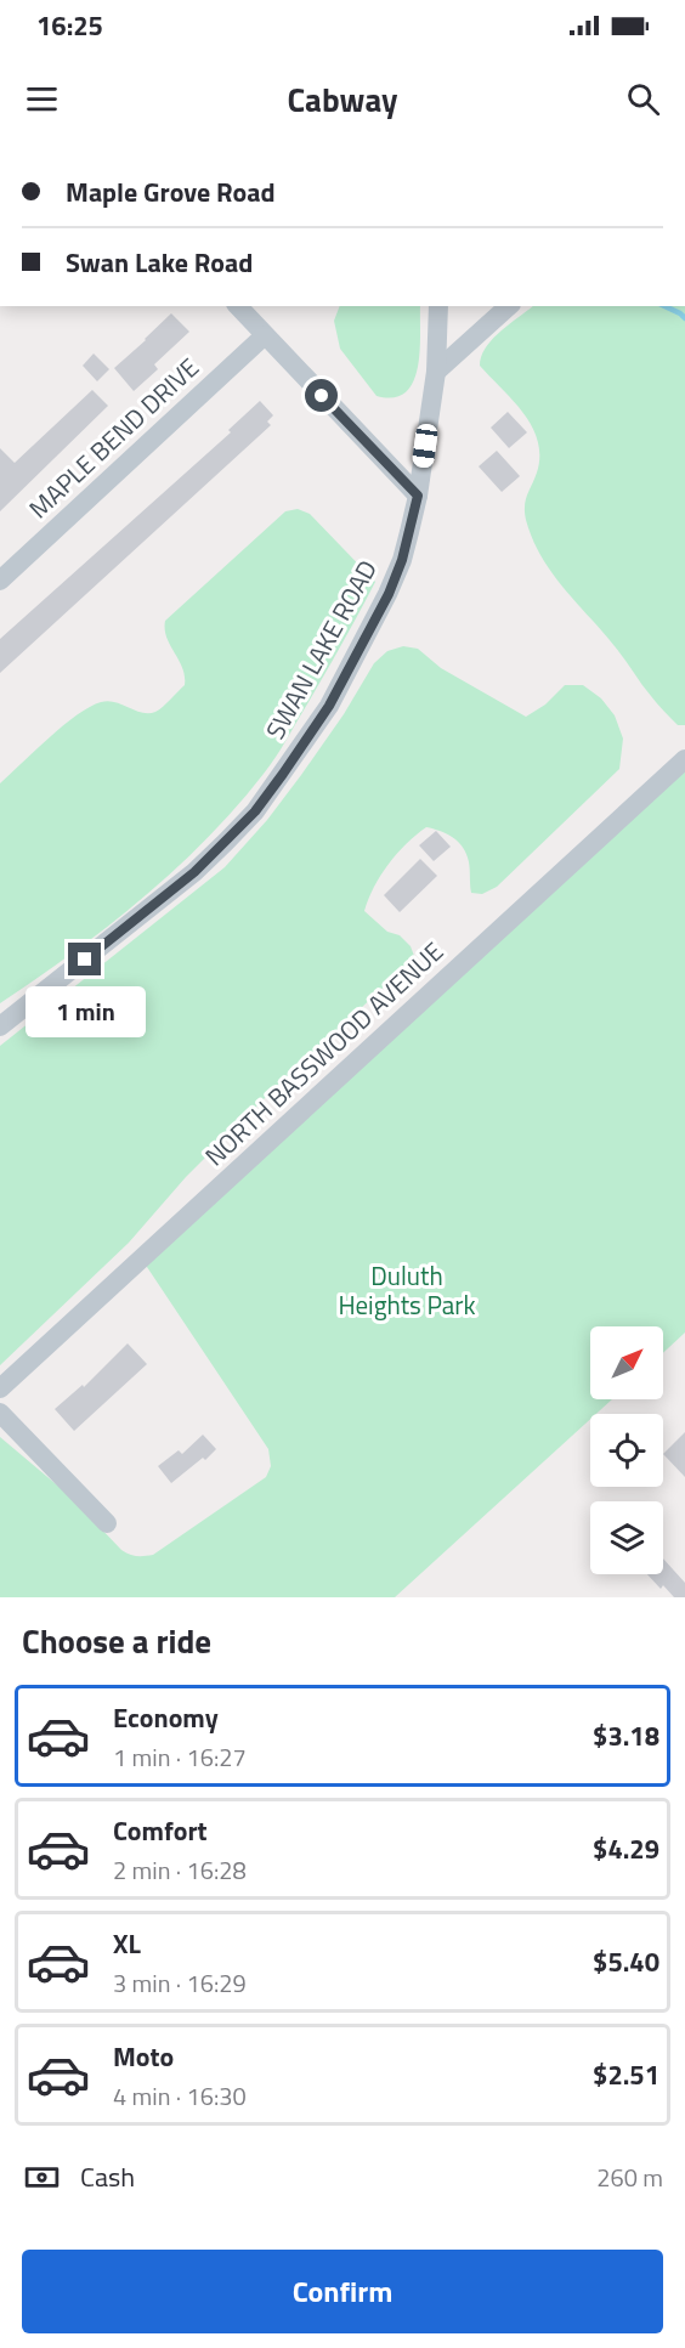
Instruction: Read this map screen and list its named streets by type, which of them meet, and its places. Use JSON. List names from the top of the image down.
{
  "streets": {
    "street": ["MAPLE BEND DRIVE", "SWAN LAKE ROAD", "NORTH BASSWOOD AVENUE"]
  },
  "parks": ["Duluth Heights Park"],
  "north": "top right",
  "page": {
    "status": "16:25",
    "header": "Cabway",
    "banner": ["Maple Grove Road", "Swan Lake Road"],
    "bubble": "1 min",
    "heading": "Choose a ride",
    "list": [
      {
        "name": "Economy",
        "note": "1 min · 16:27",
        "value": "$3.18"
      },
      {
        "name": "Comfort",
        "note": "2 min · 16:28",
        "value": "$4.29"
      },
      {
        "name": "XL",
        "note": "3 min · 16:29",
        "value": "$5.40"
      },
      {
        "name": "Moto",
        "note": "4 min · 16:30",
        "value": "$2.51"
      }
    ],
    "pay": ["Cash", "260 m"],
    "buttons": "Confirm"
  }
}
